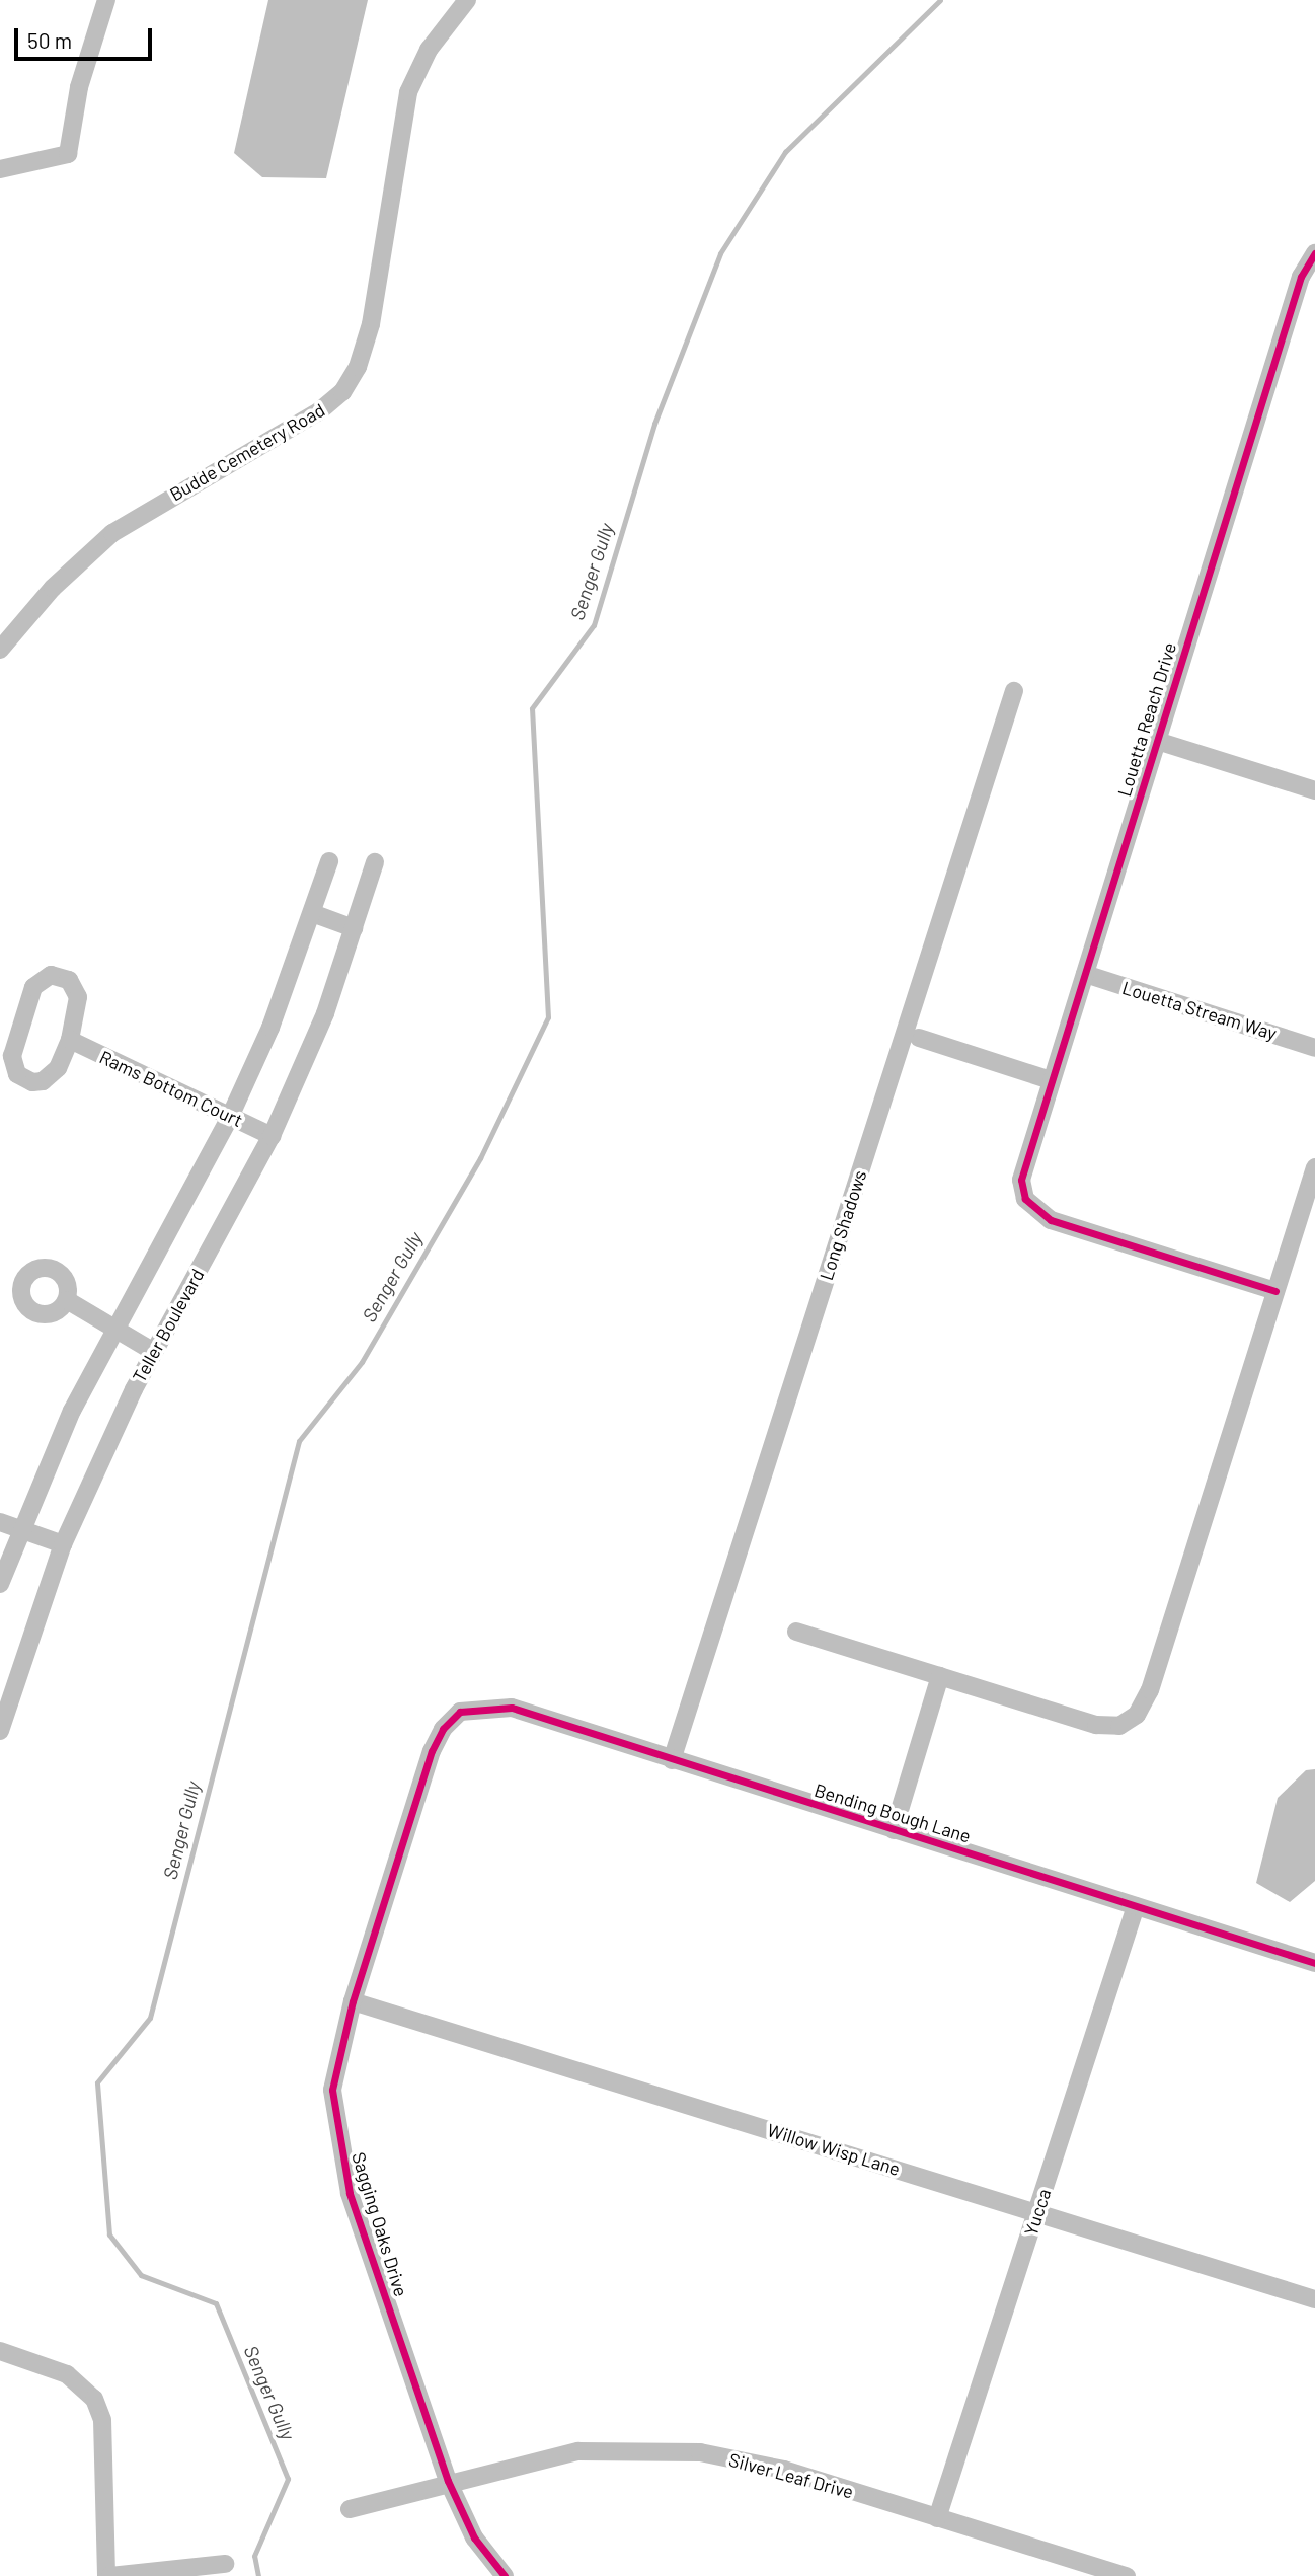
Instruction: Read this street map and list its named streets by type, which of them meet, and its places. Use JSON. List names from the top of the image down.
{
  "streets": {
    "street": [
      "Budde Cemetery Road",
      "Louetta Reach Drive",
      "Louetta Stream Way",
      "Rams Bottom Court",
      "Long Shadows",
      "Teller Boulevard",
      "Bending Bough Lane",
      "Willow Wisp Lane",
      "Yucca",
      "Sagging Oaks Drive",
      "Silver Leaf Drive"
    ]
  },
  "crossings": [
    ["Louetta Reach Drive", "Louetta Stream Way"],
    ["Rams Bottom Court", "Teller Boulevard"],
    ["Long Shadows", "Bending Bough Lane"],
    ["Bending Bough Lane", "Yucca"],
    ["Bending Bough Lane", "Sagging Oaks Drive"],
    ["Willow Wisp Lane", "Yucca"],
    ["Willow Wisp Lane", "Sagging Oaks Drive"],
    ["Yucca", "Silver Leaf Drive"],
    ["Sagging Oaks Drive", "Silver Leaf Drive"]
  ],
  "water": ["Senger Gully"],
  "scale_bar": "50 m"
}
